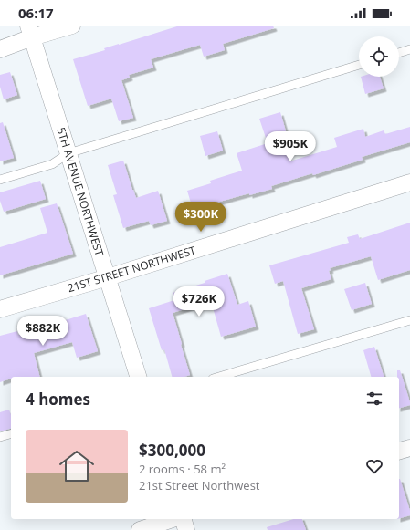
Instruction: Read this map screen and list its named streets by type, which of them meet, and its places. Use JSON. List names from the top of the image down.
{
  "streets": {
    "street": ["5TH AVENUE NORTHWEST", "21ST STREET NORTHWEST"]
  },
  "crossings": [
    ["5TH AVENUE NORTHWEST", "21ST STREET NORTHWEST"]
  ],
  "page": {
    "status": "06:17",
    "price": [
      "$905K",
      "$300K",
      "$726K",
      "$882K"
    ],
    "heading": "4 homes",
    "list": [
      {
        "name": "$300,000",
        "note": "2 rooms · 58 m² · 21st Street Northwest"
      }
    ]
  }
}
